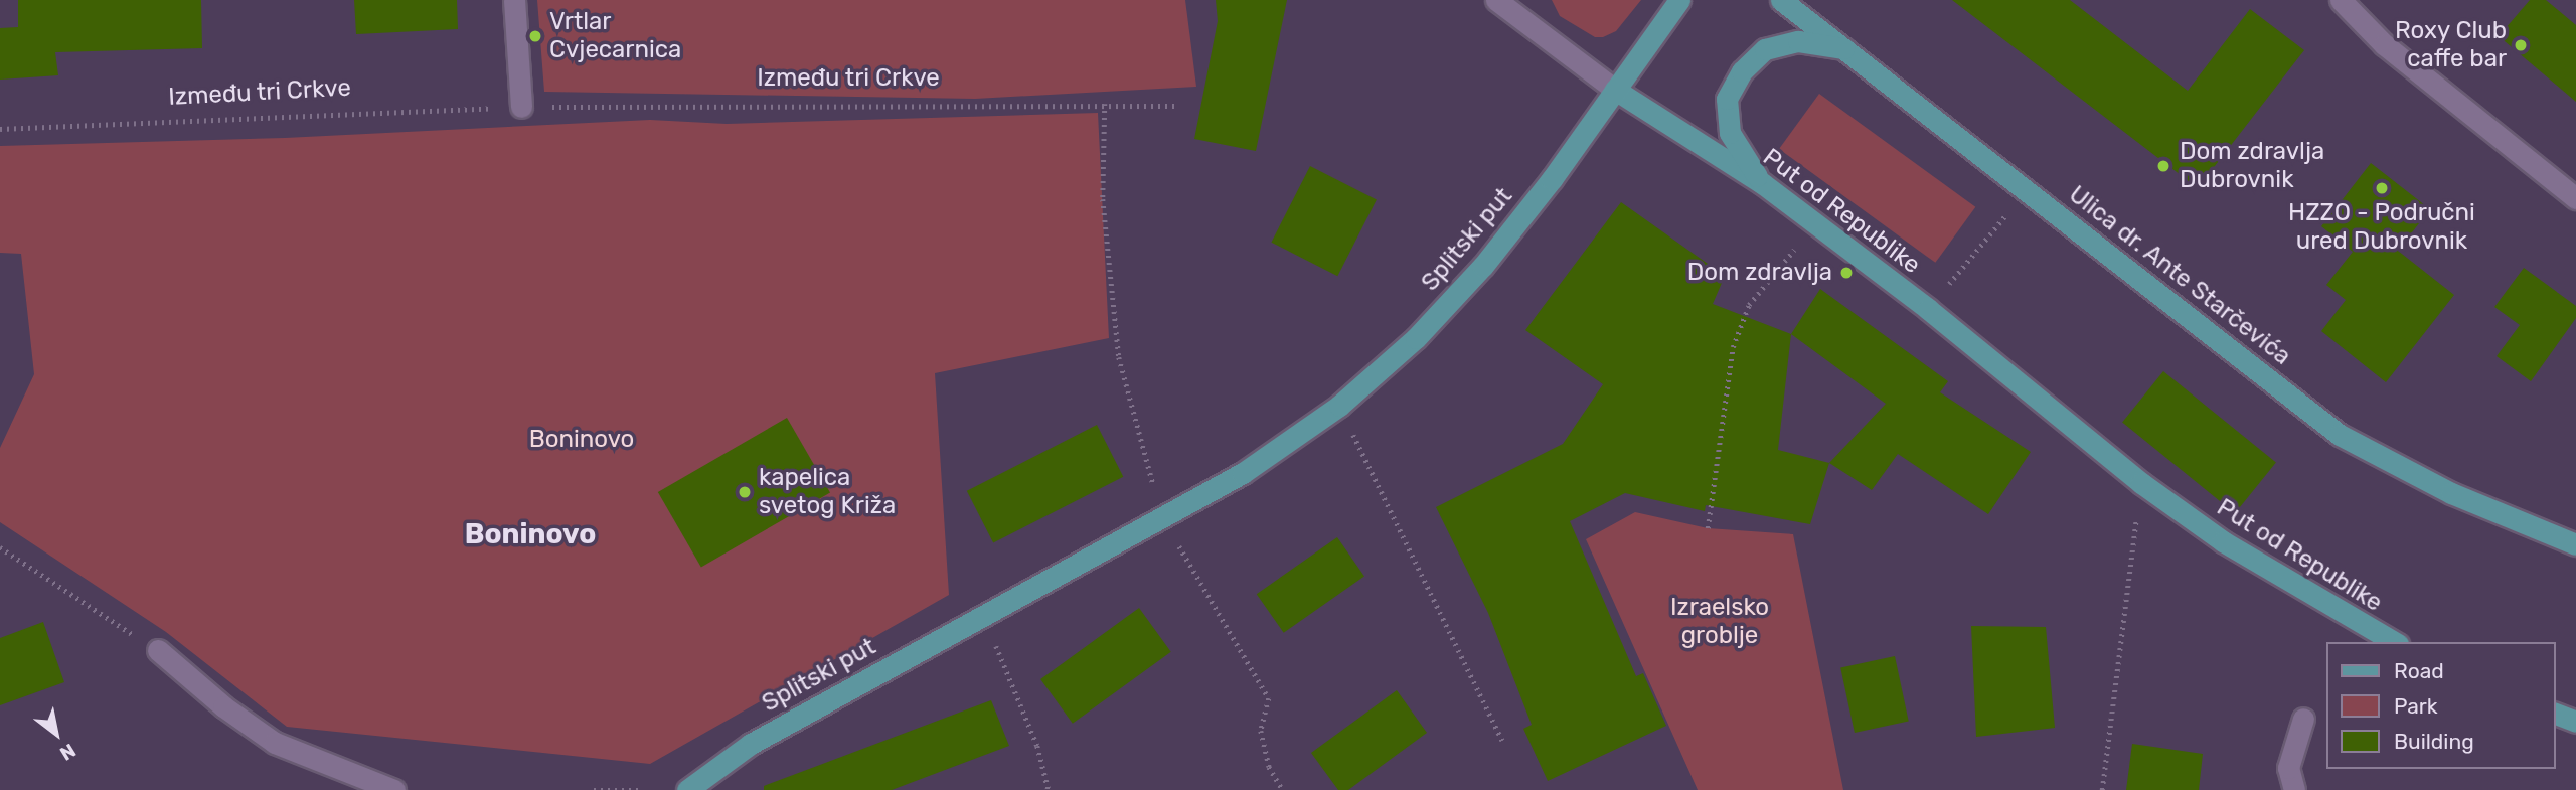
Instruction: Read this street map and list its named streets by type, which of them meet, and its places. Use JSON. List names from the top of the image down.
{
  "streets": {
    "main road": ["Put od Republike", "Splitski put", "Ulica dr. Ante Starčevića"],
    "path": ["Između tri Crkve"]
  },
  "crossings": [
    ["Put od Republike", "Splitski put"]
  ],
  "districts": ["Boninovo"],
  "parks": ["Boninovo", "Izraelsko groblje"],
  "places": [
    "Vrtlar Cvjecarnica",
    "Roxy Club caffe bar",
    "Dom zdravlja Dubrovnik",
    "HZZO - Područni ured Dubrovnik",
    "Dom zdravlja",
    "kapelica svetog Križa"
  ],
  "legend": ["Road", "Park", "Building"],
  "north": "bottom right"
}
